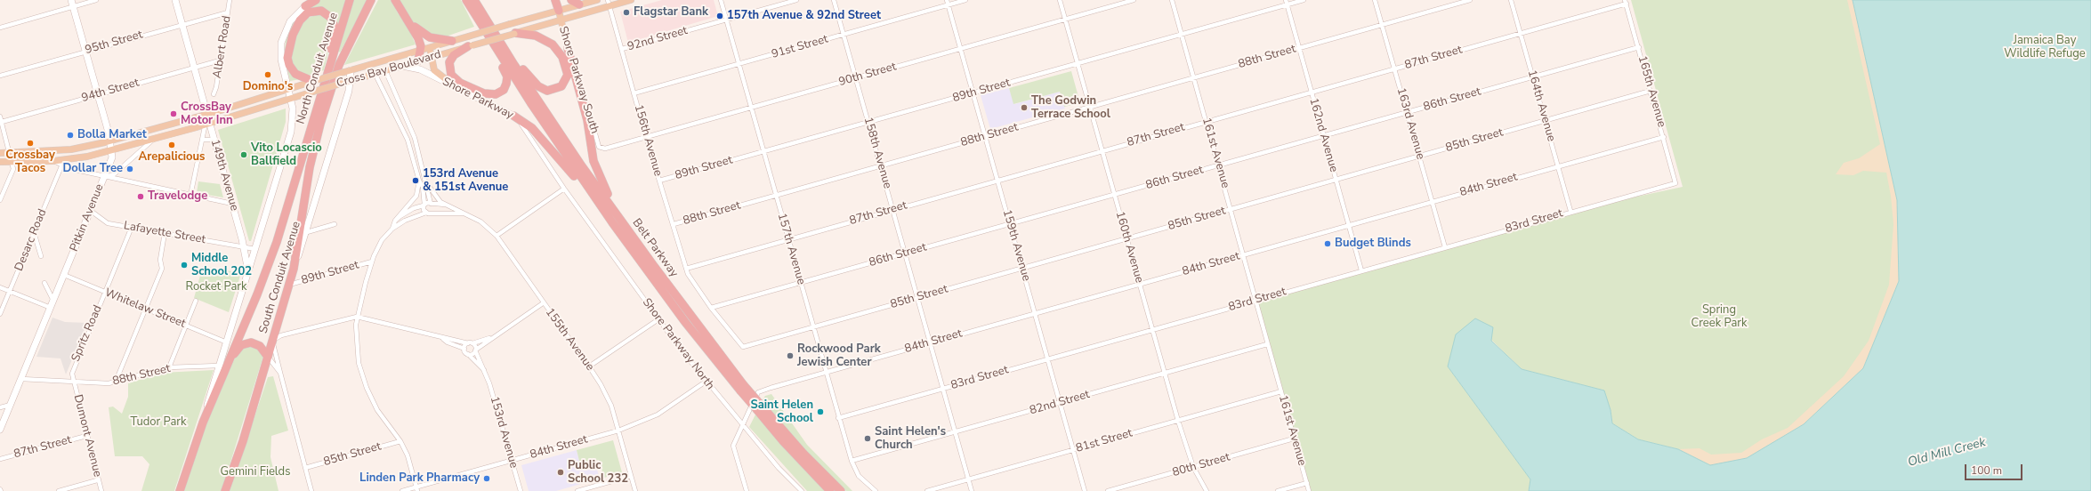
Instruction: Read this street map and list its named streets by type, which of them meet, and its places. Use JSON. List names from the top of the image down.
{
  "streets": {
    "highway": ["North Conduit Avenue", "Belt Parkway", "South Conduit Avenue"],
    "main road": ["Cross Bay Boulevard", "Shore Parkway South"],
    "street": [
      "92nd Street",
      "95th Street",
      "Albert Road",
      "91st Street",
      "88th Street",
      "87th Street",
      "90th Street",
      "94th Street",
      "89th Street",
      "165th Avenue",
      "Shore Parkway",
      "86th Street",
      "164th Avenue",
      "163rd Avenue",
      "162nd Avenue",
      "156th Avenue",
      "85th Street",
      "158th Avenue",
      "161st Avenue",
      "149th Avenue",
      "84th Street",
      "Pitkin Avenue",
      "83rd Street",
      "Lafayette Street",
      "Desarc Road",
      "159th Avenue",
      "160th Avenue",
      "157th Avenue",
      "Whitelaw Street",
      "Spritz Road",
      "155th Avenue",
      "Shore Parkway North",
      "82nd Street",
      "153rd Avenue",
      "Dumont Avenue",
      "81st Street",
      "80th Street"
    ]
  },
  "crossings": [
    ["92nd Street", "156th Avenue"],
    ["92nd Street", "157th Avenue"],
    ["95th Street", "Albert Road"],
    ["95th Street", "149th Avenue"],
    ["95th Street", "Pitkin Avenue"],
    ["Albert Road", "94th Street"],
    ["91st Street", "156th Avenue"],
    ["91st Street", "158th Avenue"],
    ["91st Street", "159th Avenue"],
    ["91st Street", "157th Avenue"],
    ["88th Street", "North Conduit Avenue"],
    ["88th Street", "163rd Avenue"],
    ["88th Street", "162nd Avenue"],
    ["88th Street", "156th Avenue"],
    ["88th Street", "158th Avenue"],
    ["88th Street", "161st Avenue"],
    ["88th Street", "Pitkin Avenue"],
    ["88th Street", "159th Avenue"],
    ["88th Street", "160th Avenue"],
    ["88th Street", "157th Avenue"],
    ["88th Street", "Spritz Road"],
    ["88th Street", "Dumont Avenue"],
    ["87th Street", "165th Avenue"],
    ["87th Street", "164th Avenue"],
    ["87th Street", "163rd Avenue"],
    ["87th Street", "162nd Avenue"],
    ["87th Street", "156th Avenue"],
    ["87th Street", "158th Avenue"],
    ["87th Street", "161st Avenue"],
    ["87th Street", "159th Avenue"],
    ["87th Street", "160th Avenue"],
    ["87th Street", "157th Avenue"],
    ["87th Street", "Dumont Avenue"],
    ["North Conduit Avenue", "Cross Bay Boulevard"],
    ["North Conduit Avenue", "149th Avenue"],
    ["North Conduit Avenue", "Whitelaw Street"],
    ["Cross Bay Boulevard", "Shore Parkway South"],
    ["Cross Bay Boulevard", "Shore Parkway"],
    ["Cross Bay Boulevard", "156th Avenue"],
    ["Cross Bay Boulevard", "149th Avenue"],
    ["Cross Bay Boulevard", "Pitkin Avenue"],
    ["Cross Bay Boulevard", "South Conduit Avenue"],
    ["90th Street", "Shore Parkway South"],
    ["90th Street", "156th Avenue"],
    ["90th Street", "158th Avenue"],
    ["90th Street", "159th Avenue"],
    ["90th Street", "160th Avenue"],
    ["90th Street", "157th Avenue"],
    ["94th Street", "149th Avenue"],
    ["94th Street", "Pitkin Avenue"],
    ["89th Street", "162nd Avenue"],
    ["89th Street", "156th Avenue"],
    ["89th Street", "158th Avenue"],
    ["89th Street", "161st Avenue"],
    ["89th Street", "159th Avenue"],
    ["89th Street", "160th Avenue"],
    ["89th Street", "157th Avenue"],
    ["89th Street", "South Conduit Avenue"],
    ["165th Avenue", "86th Street"],
    ["165th Avenue", "85th Street"],
    ["165th Avenue", "84th Street"],
    ["165th Avenue", "83rd Street"],
    ["Shore Parkway", "Shore Parkway North"],
    ["86th Street", "164th Avenue"],
    ["86th Street", "163rd Avenue"],
    ["86th Street", "162nd Avenue"],
    ["86th Street", "156th Avenue"],
    ["86th Street", "85th Street"],
    ["86th Street", "158th Avenue"],
    ["86th Street", "161st Avenue"],
    ["86th Street", "159th Avenue"],
    ["86th Street", "160th Avenue"],
    ["86th Street", "157th Avenue"],
    ["164th Avenue", "85th Street"],
    ["164th Avenue", "84th Street"],
    ["164th Avenue", "83rd Street"],
    ["163rd Avenue", "85th Street"],
    ["163rd Avenue", "84th Street"],
    ["163rd Avenue", "83rd Street"],
    ["162nd Avenue", "85th Street"],
    ["162nd Avenue", "84th Street"],
    ["162nd Avenue", "83rd Street"],
    ["156th Avenue", "85th Street"],
    ["85th Street", "158th Avenue"],
    ["85th Street", "161st Avenue"],
    ["85th Street", "159th Avenue"],
    ["85th Street", "160th Avenue"],
    ["85th Street", "157th Avenue"],
    ["158th Avenue", "84th Street"],
    ["158th Avenue", "83rd Street"],
    ["158th Avenue", "82nd Street"],
    ["158th Avenue", "81st Street"],
    ["161st Avenue", "84th Street"],
    ["161st Avenue", "83rd Street"],
    ["161st Avenue", "82nd Street"],
    ["161st Avenue", "81st Street"],
    ["161st Avenue", "80th Street"],
    ["149th Avenue", "Lafayette Street"],
    ["84th Street", "159th Avenue"],
    ["84th Street", "160th Avenue"],
    ["84th Street", "157th Avenue"],
    ["84th Street", "155th Avenue"],
    ["84th Street", "Shore Parkway North"],
    ["84th Street", "153rd Avenue"],
    ["Pitkin Avenue", "Lafayette Street"],
    ["Pitkin Avenue", "Whitelaw Street"],
    ["83rd Street", "159th Avenue"],
    ["83rd Street", "160th Avenue"],
    ["83rd Street", "157th Avenue"],
    ["Lafayette Street", "Spritz Road"],
    ["159th Avenue", "82nd Street"],
    ["159th Avenue", "81st Street"],
    ["160th Avenue", "82nd Street"],
    ["160th Avenue", "81st Street"],
    ["160th Avenue", "80th Street"],
    ["157th Avenue", "82nd Street"],
    ["Whitelaw Street", "Spritz Road"],
    ["Spritz Road", "Dumont Avenue"]
  ],
  "water": ["Old Mill Creek"],
  "parks": [
    "Jamaica Bay Wildlife Refuge",
    "Rocket Park",
    "Spring Creek Park",
    "Tudor Park",
    "Gemini Fields"
  ],
  "places": [
    "Flagstar Bank",
    "157th Avenue & 92nd Street",
    "Domino's",
    "The Godwin Terrace School",
    "CrossBay Motor Inn",
    "Bolla Market",
    "Crossbay Tacos",
    "Arepalicious",
    "Vito Locascio Ballfield",
    "Dollar Tree",
    "153rd Avenue & 151st Avenue",
    "Travelodge",
    "Budget Blinds",
    "Middle School 202",
    "Rockwood Park Jewish Center",
    "Saint Helen School",
    "Saint Helen's Church",
    "Public School 232",
    "Linden Park Pharmacy"
  ],
  "scale_bar": "100 m"
}
